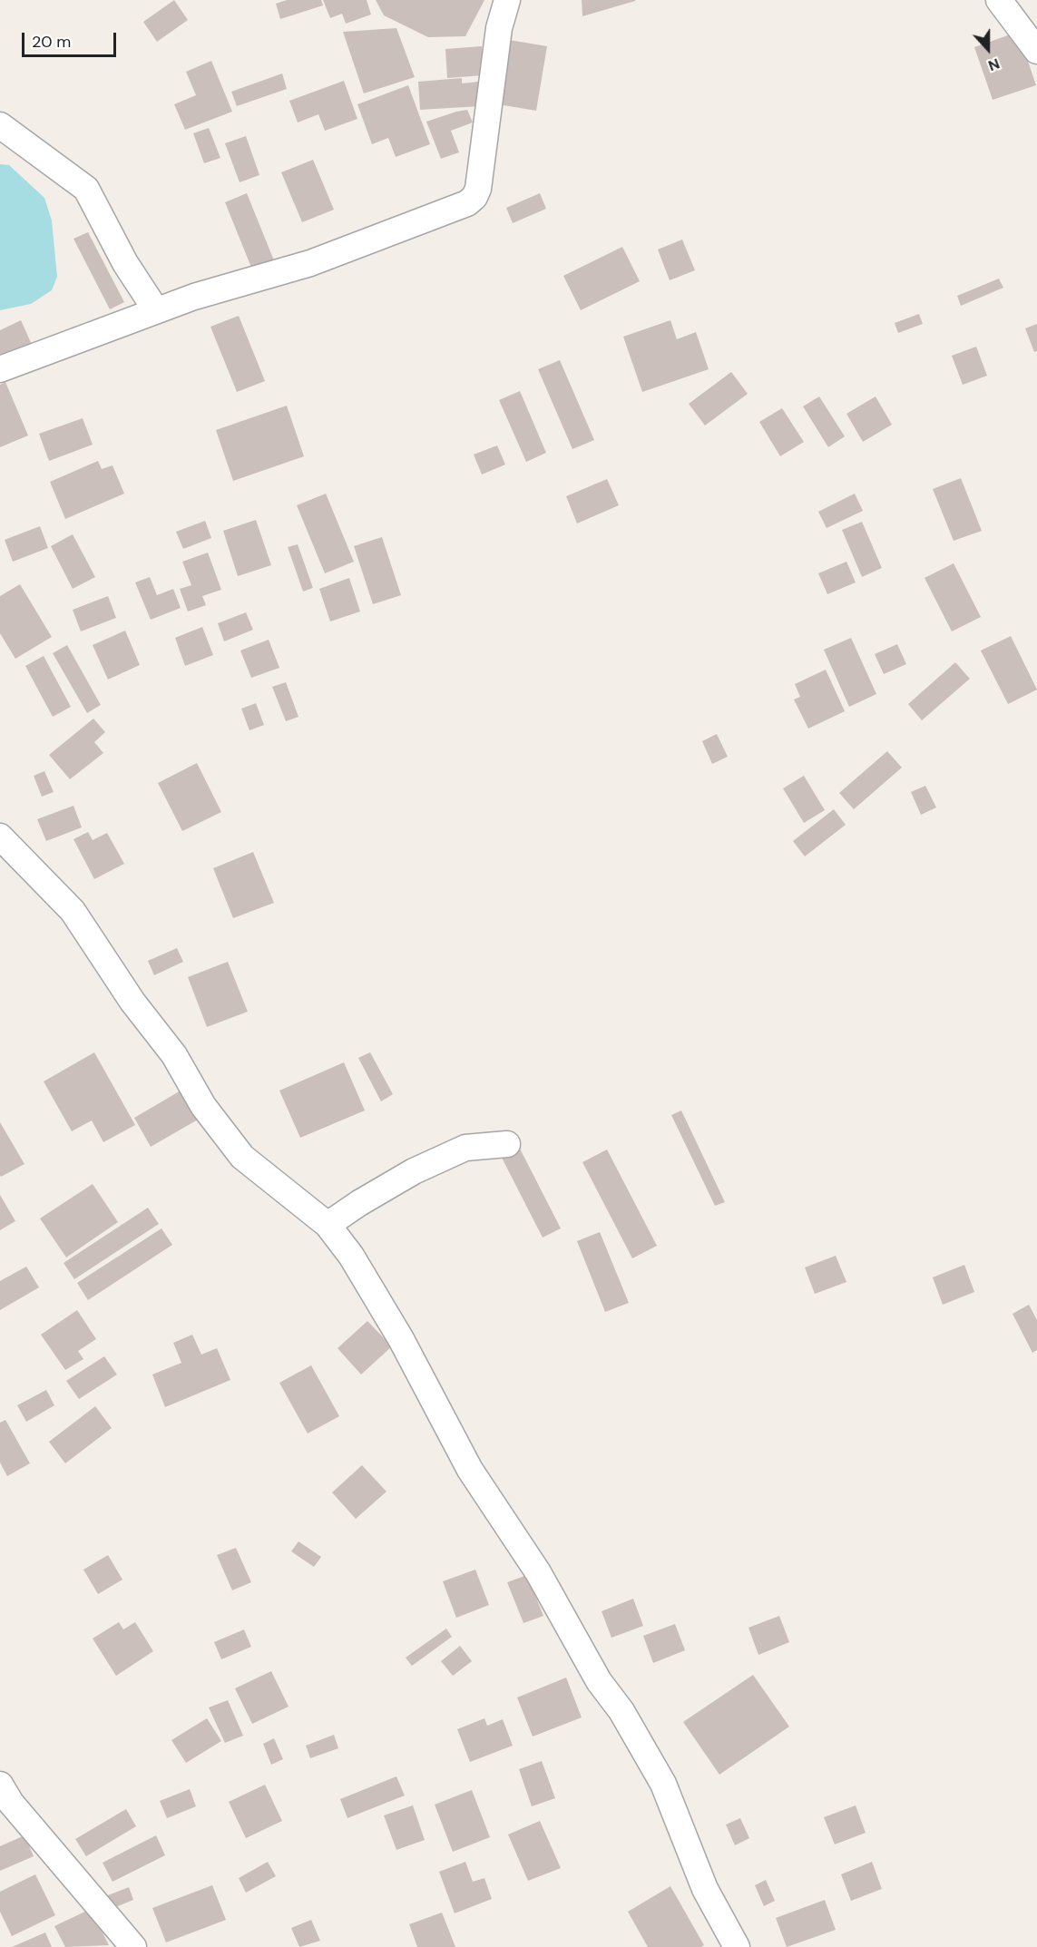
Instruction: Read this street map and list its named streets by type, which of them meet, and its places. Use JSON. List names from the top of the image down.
{
  "scale_bar": "20 m",
  "north": "bottom"
}
